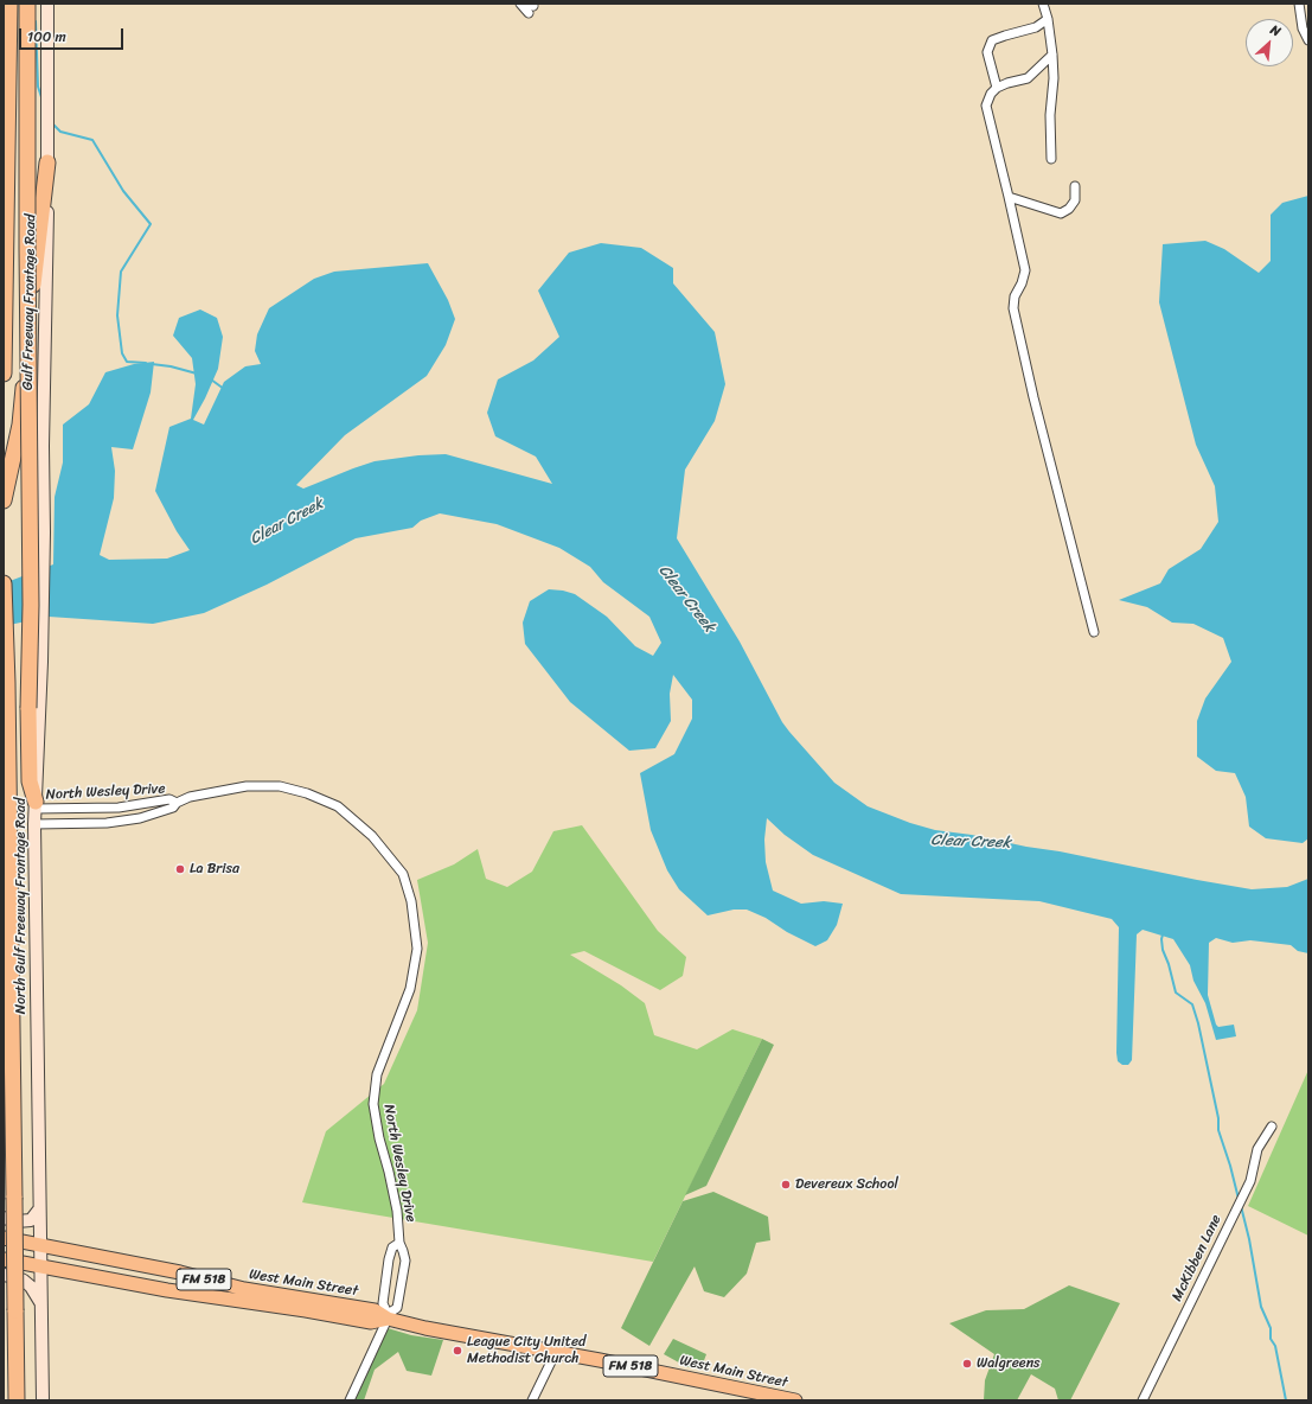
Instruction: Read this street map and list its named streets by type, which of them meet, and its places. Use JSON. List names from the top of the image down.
{
  "streets": {
    "main road": [
      "Gulf Freeway Frontage Road",
      "North Gulf Freeway Frontage Road",
      "FM 518",
      "West Main Street"
    ],
    "street": ["North Wesley Drive", "McKibben Lane"]
  },
  "crossings": [
    ["Gulf Freeway Frontage Road", "North Gulf Freeway Frontage Road"],
    ["North Wesley Drive", "North Gulf Freeway Frontage Road"],
    ["North Wesley Drive", "West Main Street"],
    ["North Gulf Freeway Frontage Road", "FM 518"],
    ["North Gulf Freeway Frontage Road", "West Main Street"],
    ["FM 518", "West Main Street"]
  ],
  "water": ["Clear Creek"],
  "places": [
    "La Brisa",
    "Devereux School",
    "League City United Methodist Church",
    "Walgreens"
  ],
  "scale_bar": "100 m",
  "north": "top right"
}
